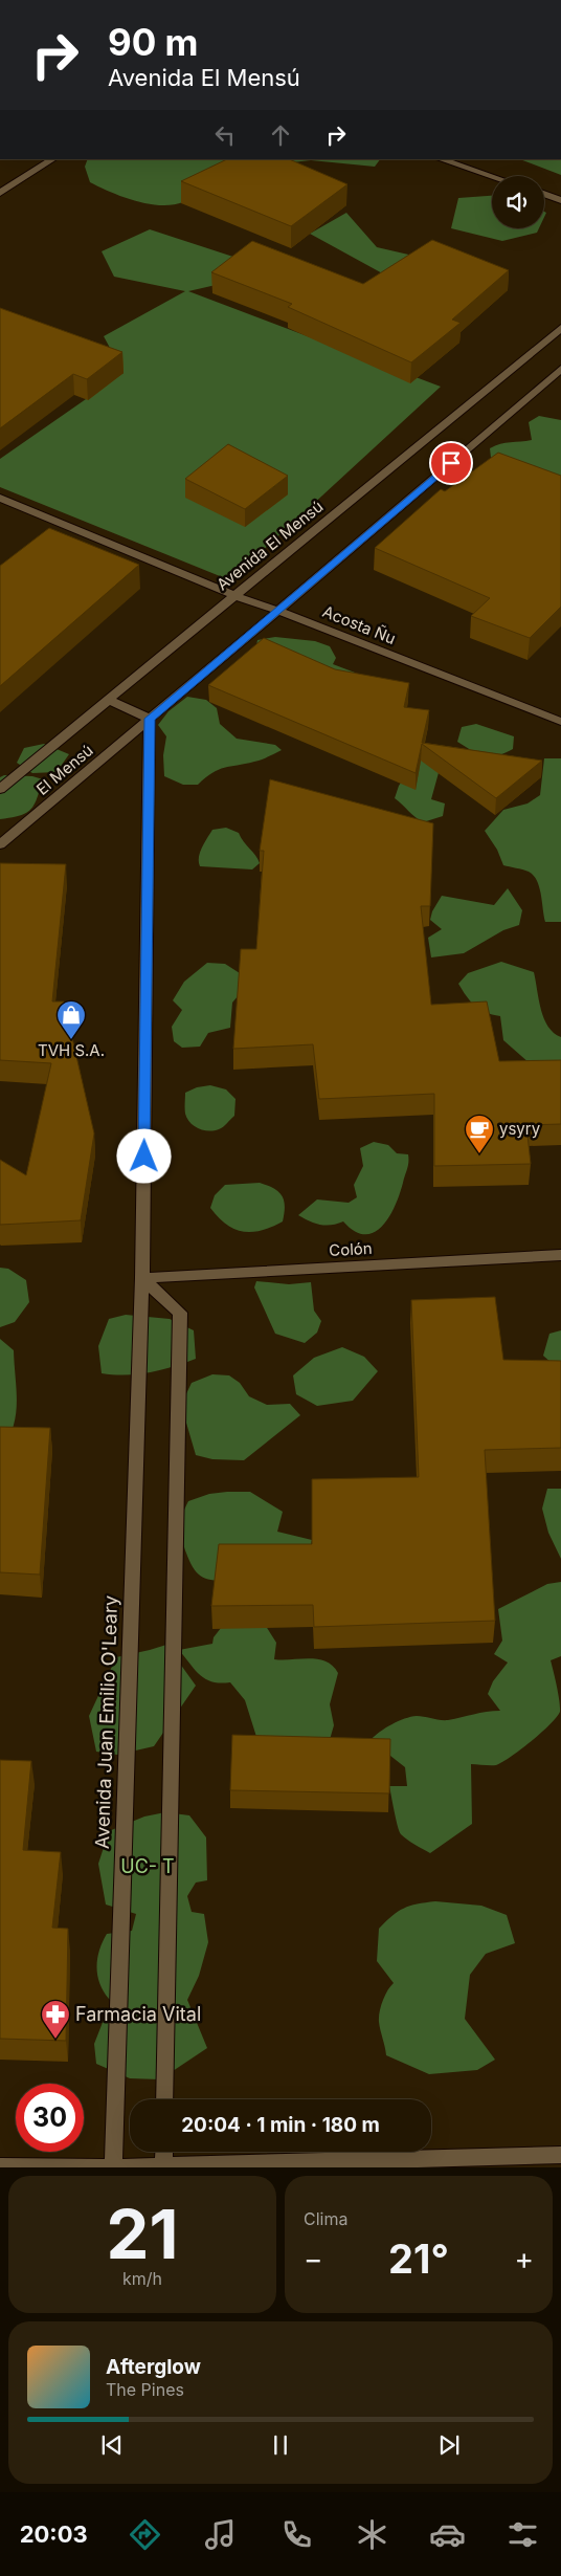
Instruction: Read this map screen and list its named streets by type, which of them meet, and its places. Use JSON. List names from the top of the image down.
{
  "streets": {
    "street": [
      "Avenida El Mensú",
      "Acosta Ñu",
      "El Mensú",
      "Colón",
      "Avenida Juan Emilio O'Leary"
    ]
  },
  "crossings": [
    ["Avenida El Mensú", "Acosta Ñu"],
    ["El Mensú", "Avenida Juan Emilio O'Leary"],
    ["Colón", "Avenida Juan Emilio O'Leary"]
  ],
  "parks": ["UC- T"],
  "places": {
    "shop": ["TVH S.A."],
    "cafe": ["ysyry"],
    "pharmacy": ["Farmacia Vital"]
  },
  "page": {
    "turn": ["90 m", "Avenida El Mensú"],
    "limit": "30",
    "trip": "20:04 · 1 min · 180 m",
    "tile": [
      ["21", "km/h"],
      "Clima"
    ],
    "heat": ["−", "21°", "+"],
    "song": ["Afterglow", "The Pines"],
    "tabs": "20:03"
  }
}
